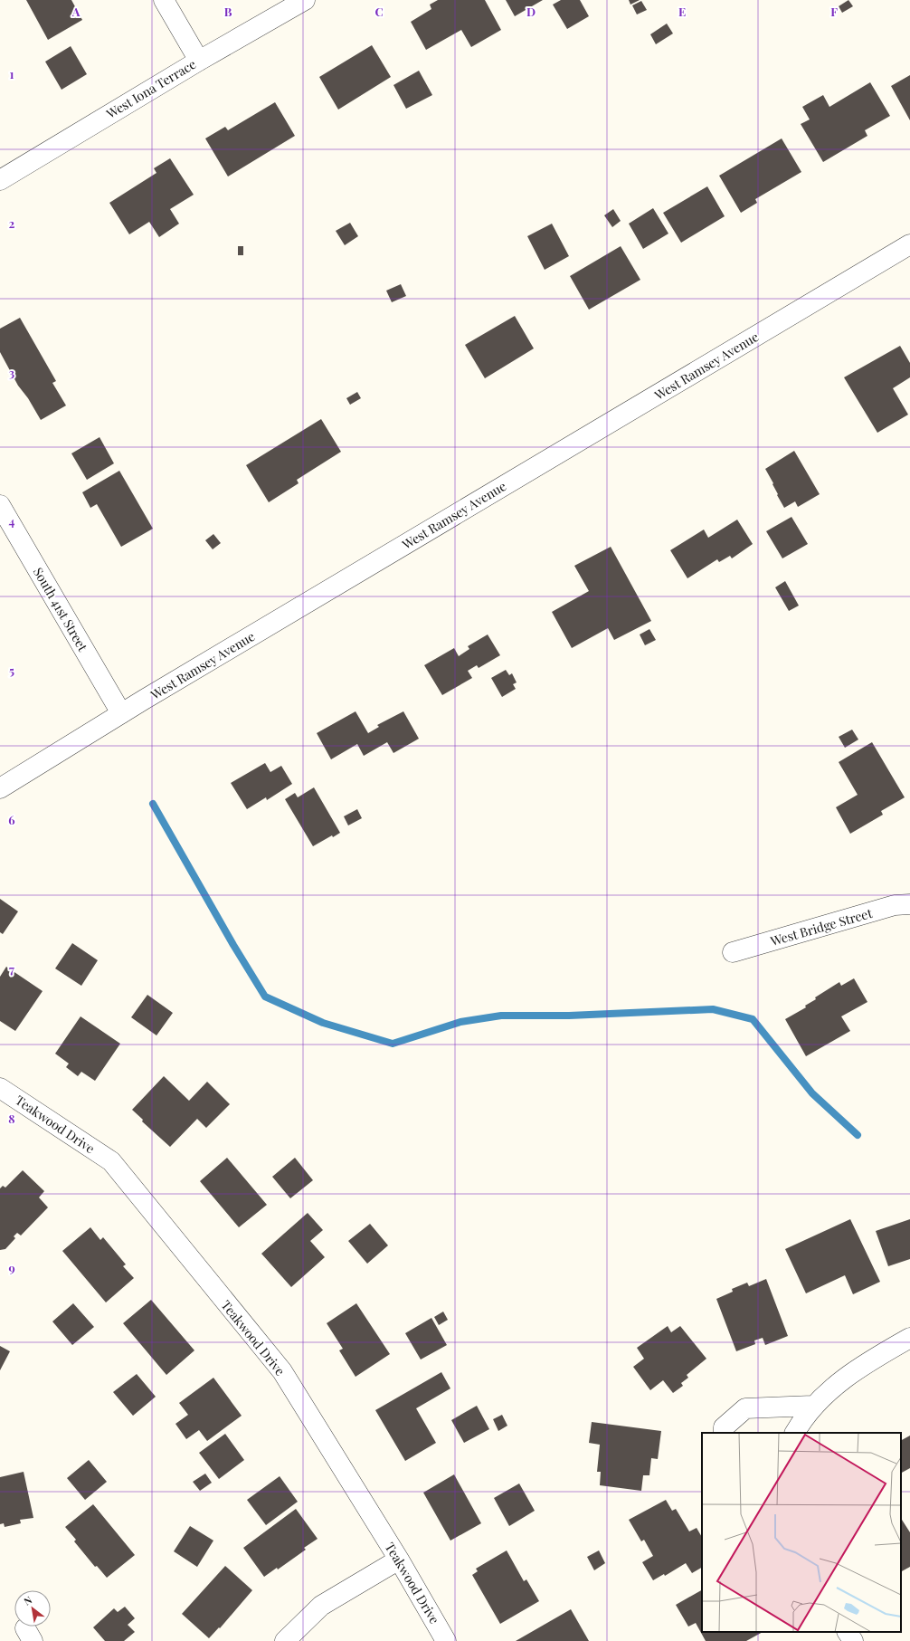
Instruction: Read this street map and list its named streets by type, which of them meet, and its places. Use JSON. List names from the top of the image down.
{
  "streets": {
    "street": [
      "West Iona Terrace",
      "West Ramsey Avenue",
      "South 41st Street",
      "West Bridge Street",
      "Teakwood Drive"
    ]
  },
  "crossings": [
    ["West Ramsey Avenue", "South 41st Street"]
  ],
  "north": "top left",
  "grid": {
    "columns": [
      "A",
      "B",
      "C",
      "D",
      "E",
      "F"
    ],
    "rows": [
      "1",
      "2",
      "3",
      "4",
      "5",
      "6",
      "7",
      "8",
      "9"
    ]
  }
}
